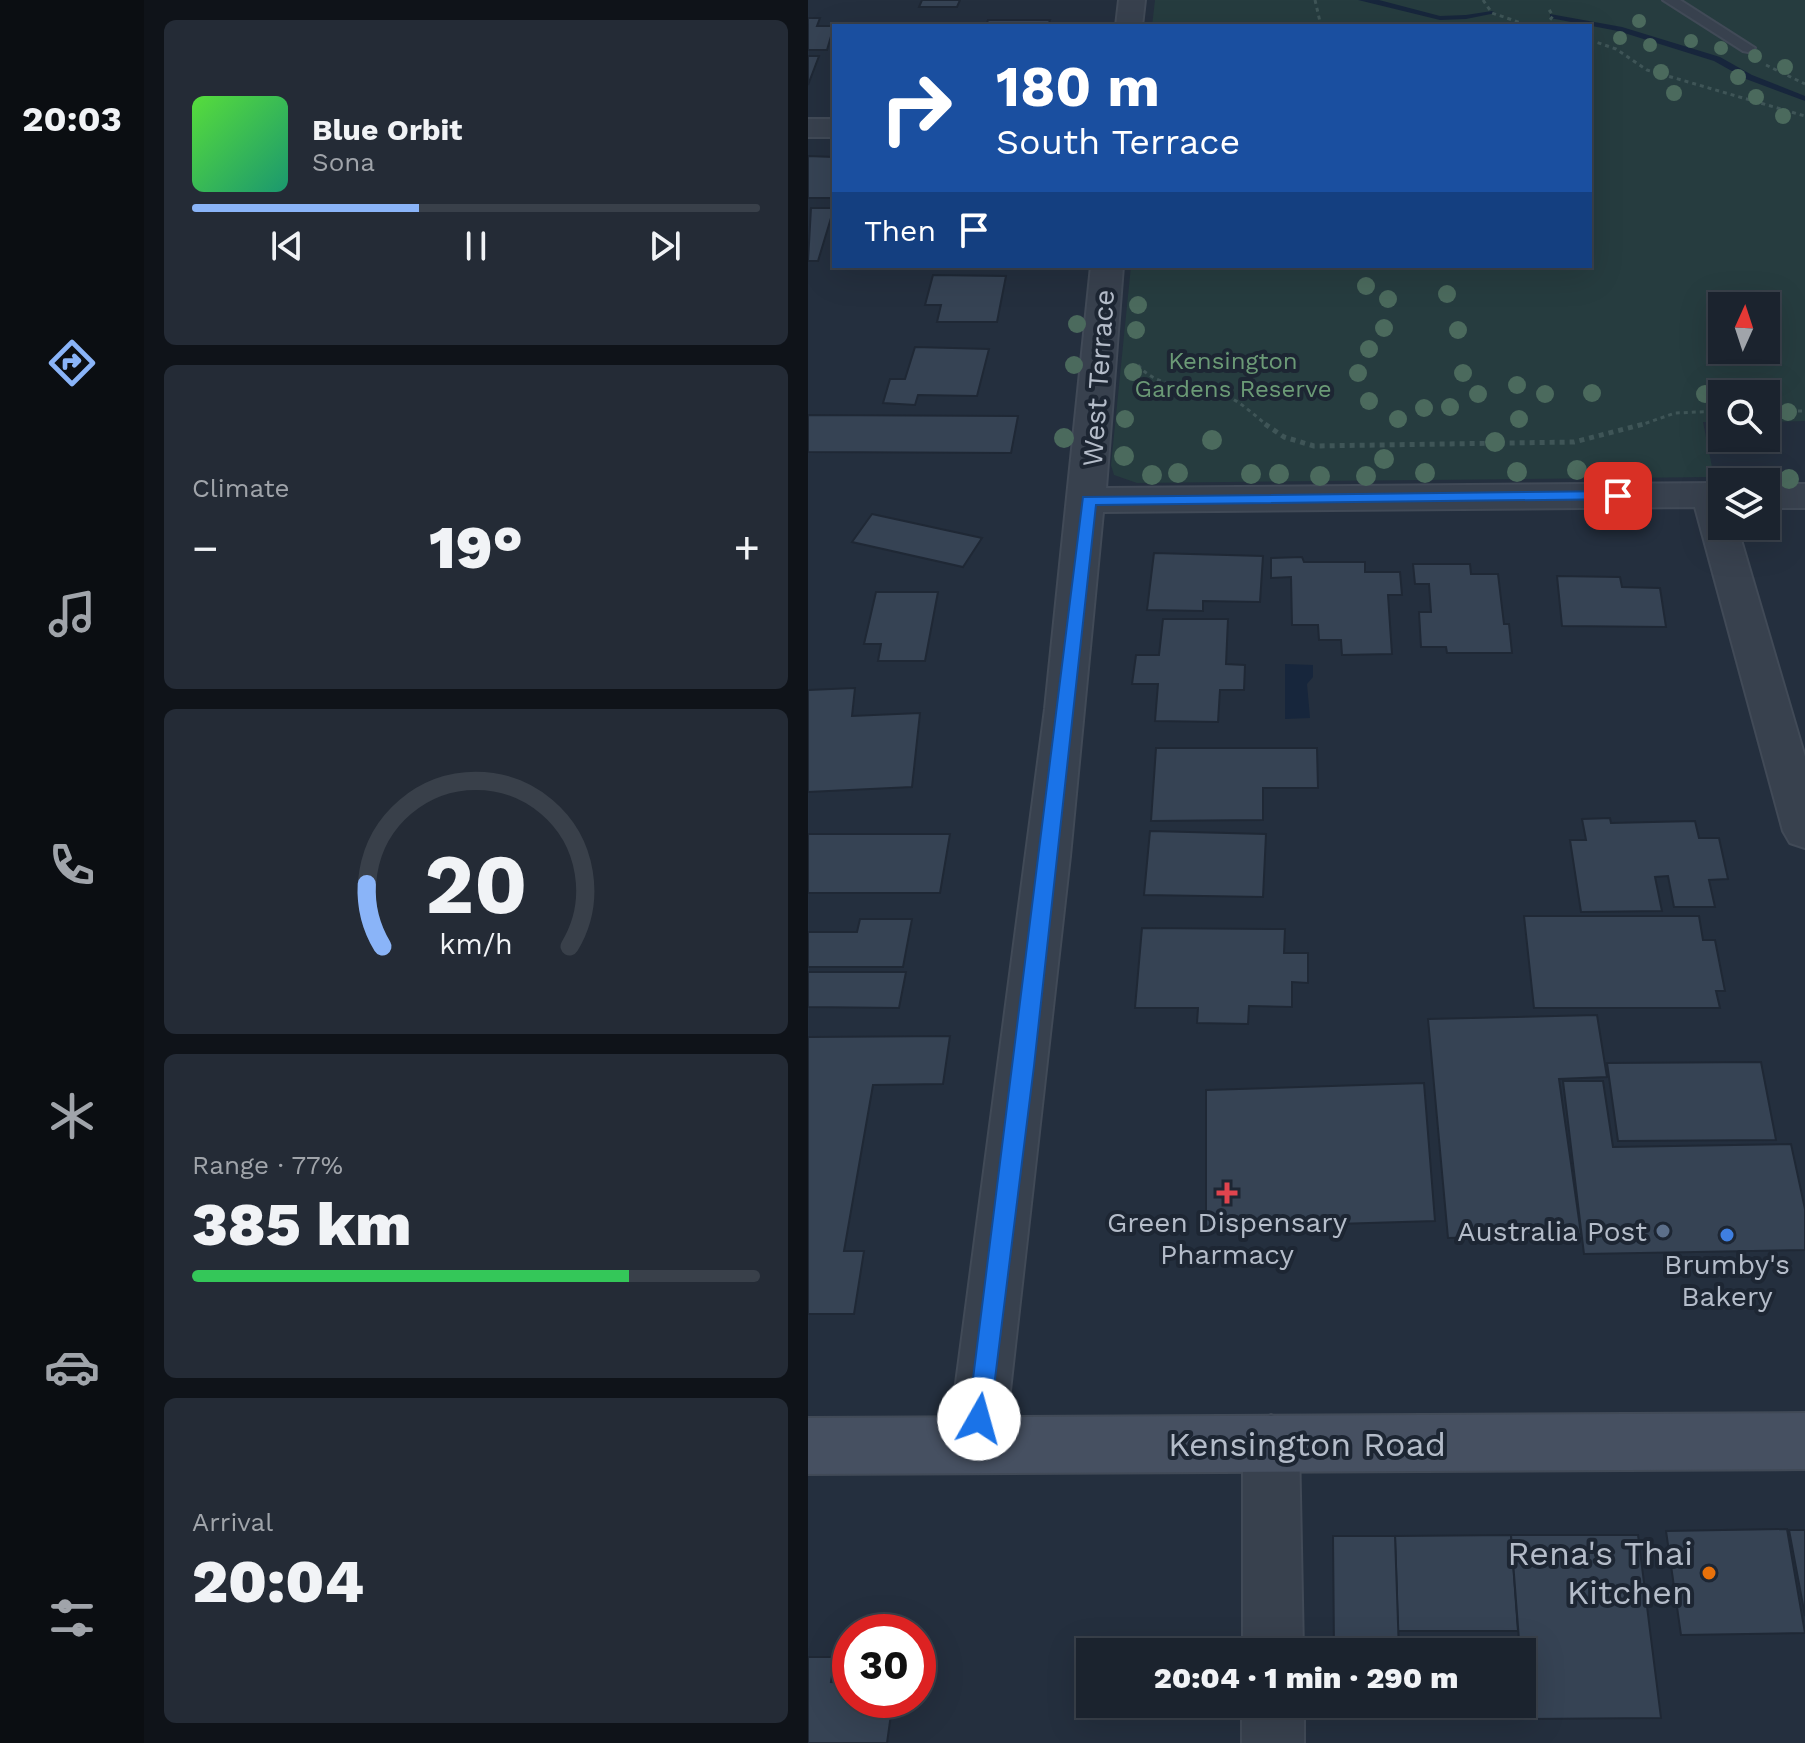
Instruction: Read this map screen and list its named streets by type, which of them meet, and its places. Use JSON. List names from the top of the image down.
{
  "streets": {
    "main road": ["Kensington Road"],
    "street": ["West Terrace"]
  },
  "crossings": [
    ["West Terrace", "Kensington Road"]
  ],
  "parks": ["Kensington Gardens Reserve"],
  "places": {
    "health": ["Green Dispensary Pharmacy"],
    "other": ["Australia Post", "Brumby's Bakery", "Rena's Thai Kitchen"]
  },
  "north": "top",
  "page": {
    "tabs": "20:03",
    "turn": ["180 m", "South Terrace"],
    "song": ["Blue Orbit", "Sona"],
    "then": "Then",
    "tile": [
      "Climate",
      ["Range · 77%", "385 km"],
      ["Arrival", "20:04"]
    ],
    "heat": ["−", "19°", "+"],
    "limit": "30",
    "trip": "20:04 · 1 min · 290 m",
    "gauge": ["20", "km/h"]
  }
}
